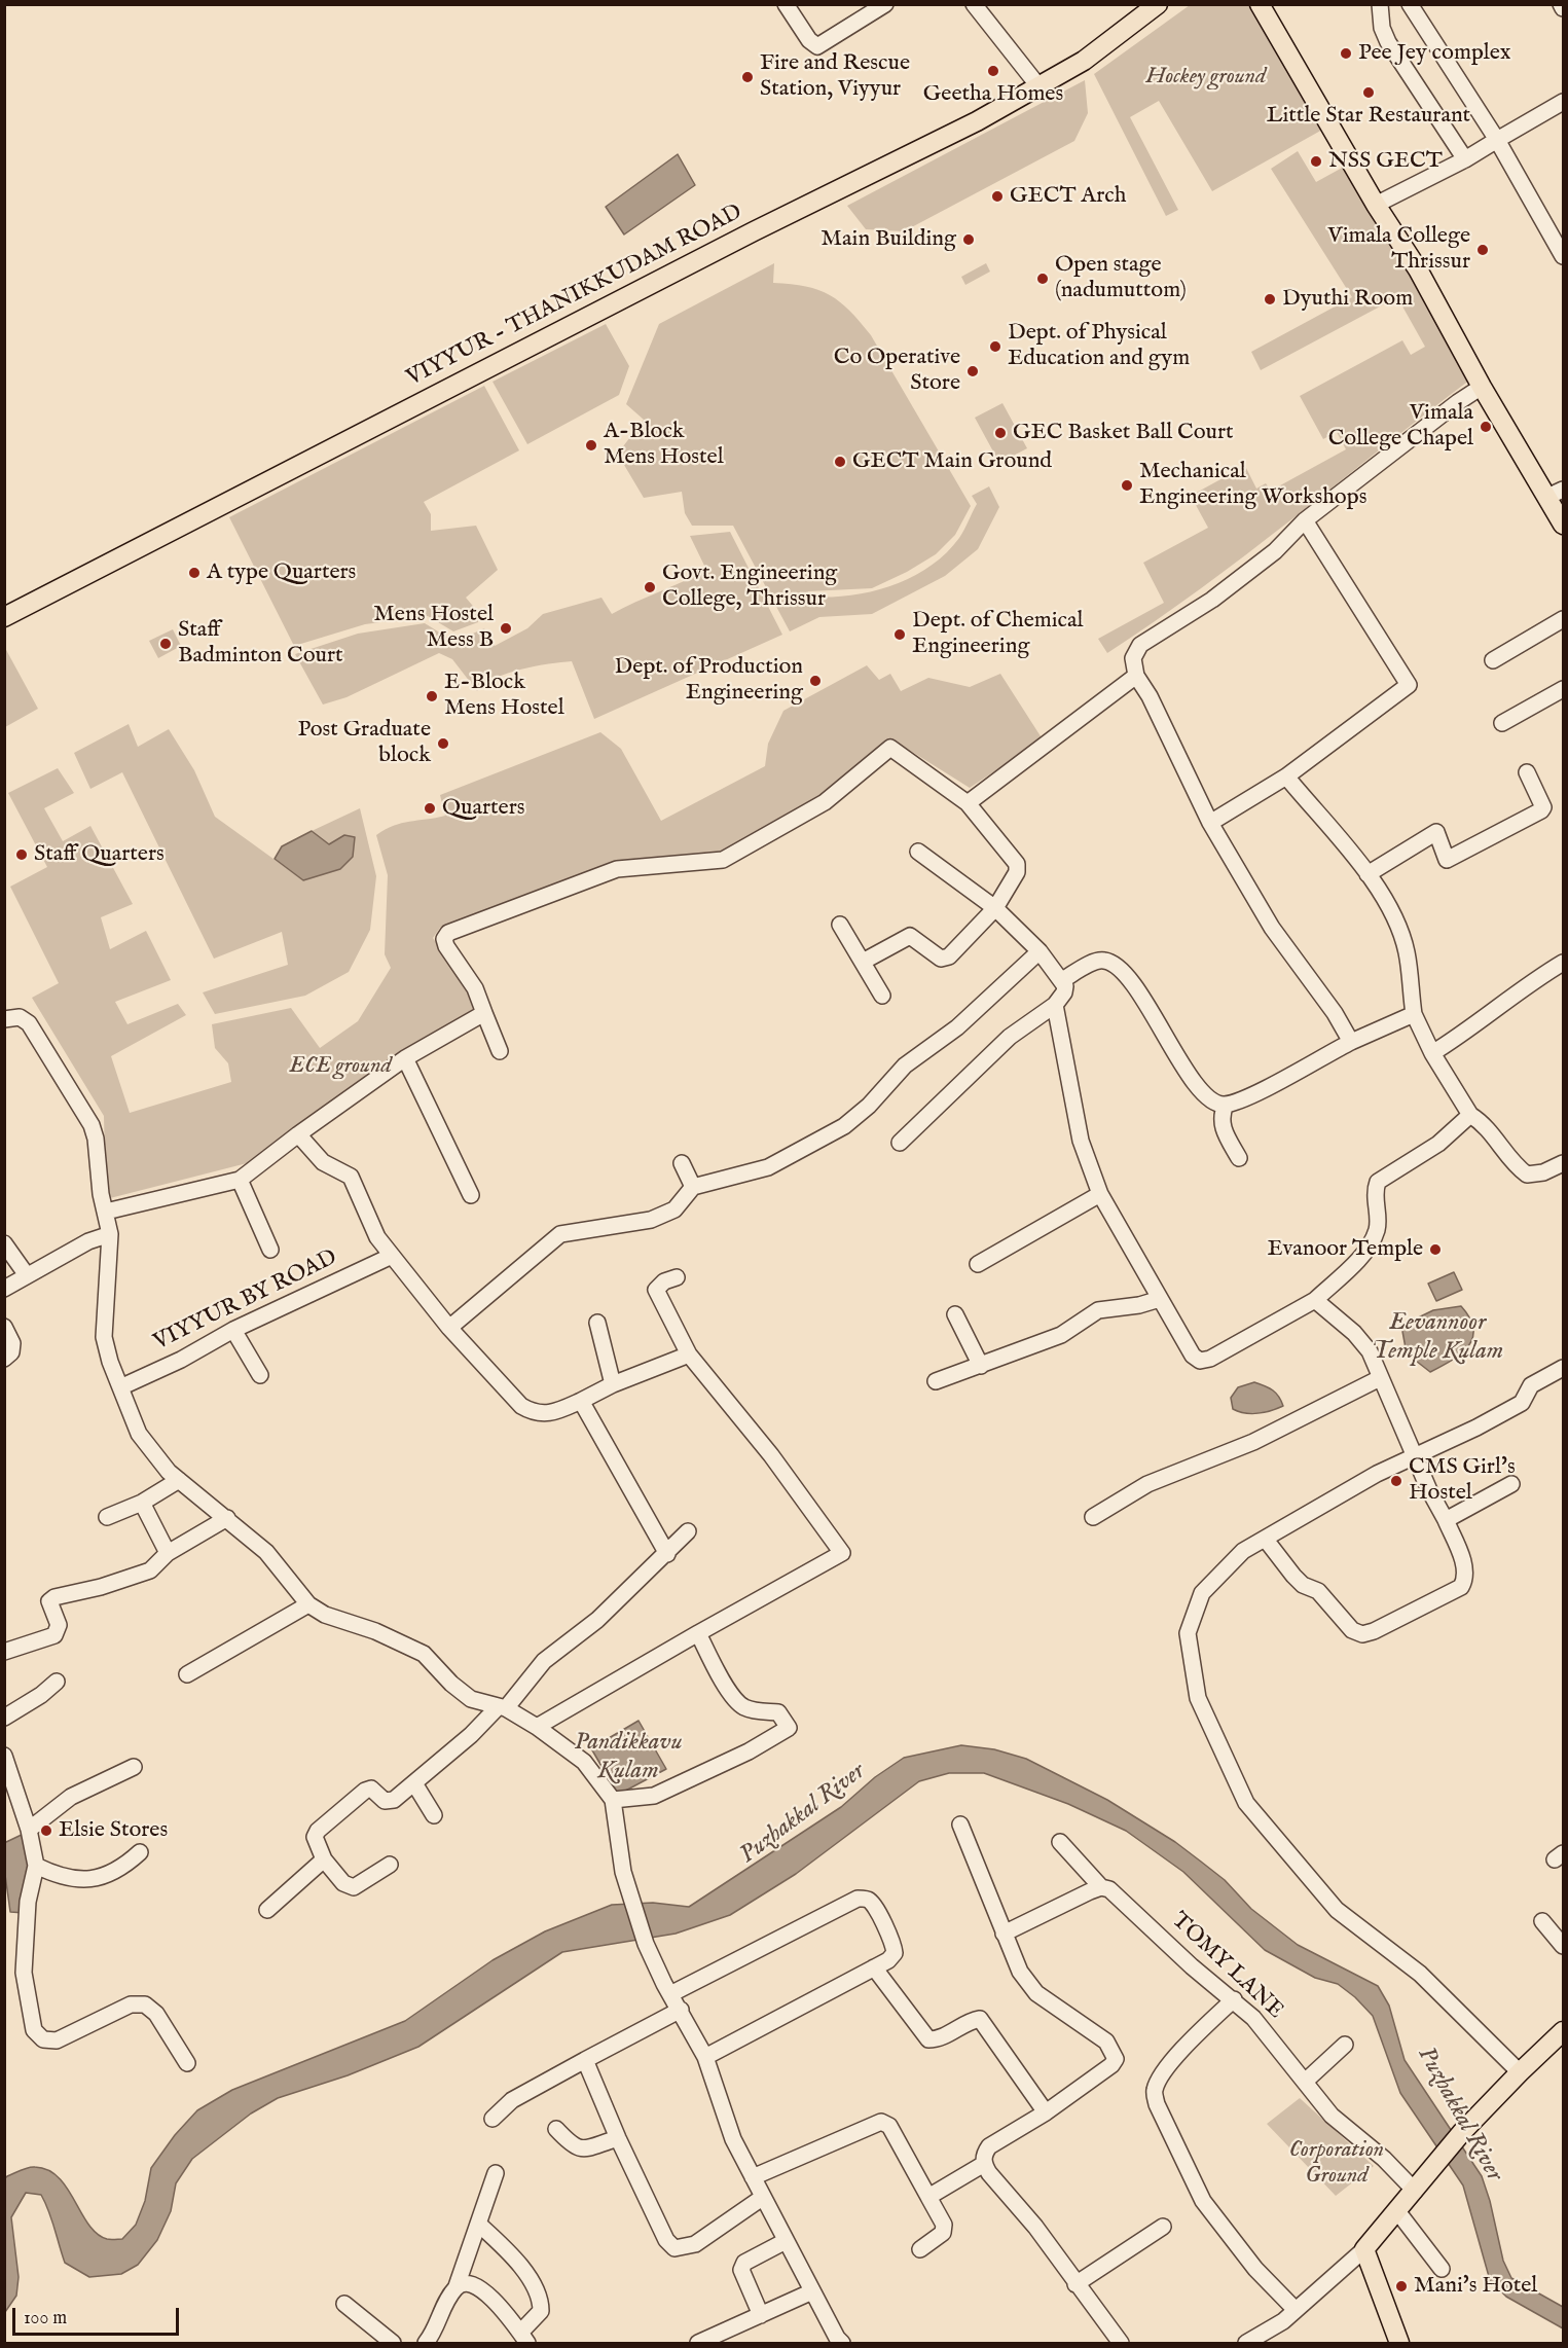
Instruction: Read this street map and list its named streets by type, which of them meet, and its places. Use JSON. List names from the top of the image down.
{
  "streets": {
    "main road": ["VIYYUR - THANIKKUDAM ROAD"],
    "street": ["VIYYUR BY ROAD", "TOMY LANE"]
  },
  "water": ["Eevannoor Temple Kulam", "Pandikkavu Kulam", "Puzhakkal River"],
  "parks": ["Hockey ground", "ECE ground", "Corporation Ground"],
  "places": [
    "Pee Jey complex",
    "Geetha Homes",
    "Fire and Rescue Station, Viyyur",
    "Little Star Restaurant",
    "NSS GECT",
    "GECT Arch",
    "Main Building",
    "Vimala College Thrissur",
    "Open stage (nadumuttom)",
    "Dyuthi Room",
    "Dept. of Physical Education and gym",
    "Co Operative Store",
    "Vimala College Chapel",
    "GEC Basket Ball Court",
    "A-Block Mens Hostel",
    "GECT Main Ground",
    "Mechanical Engineering Workshops",
    "A type Quarters",
    "Govt. Engineering College, Thrissur",
    "Mens Hostel Mess B",
    "Dept. of Chemical Engineering",
    "Staff Badminton Court",
    "Dept. of Production Engineering",
    "E-Block Mens Hostel",
    "Post Graduate block",
    "Quarters",
    "Staff Quarters",
    "Evanoor Temple",
    "CMS Girl's Hostel",
    "Elsie Stores",
    "Mani's Hotel"
  ],
  "scale_bar": "100 m"
}
